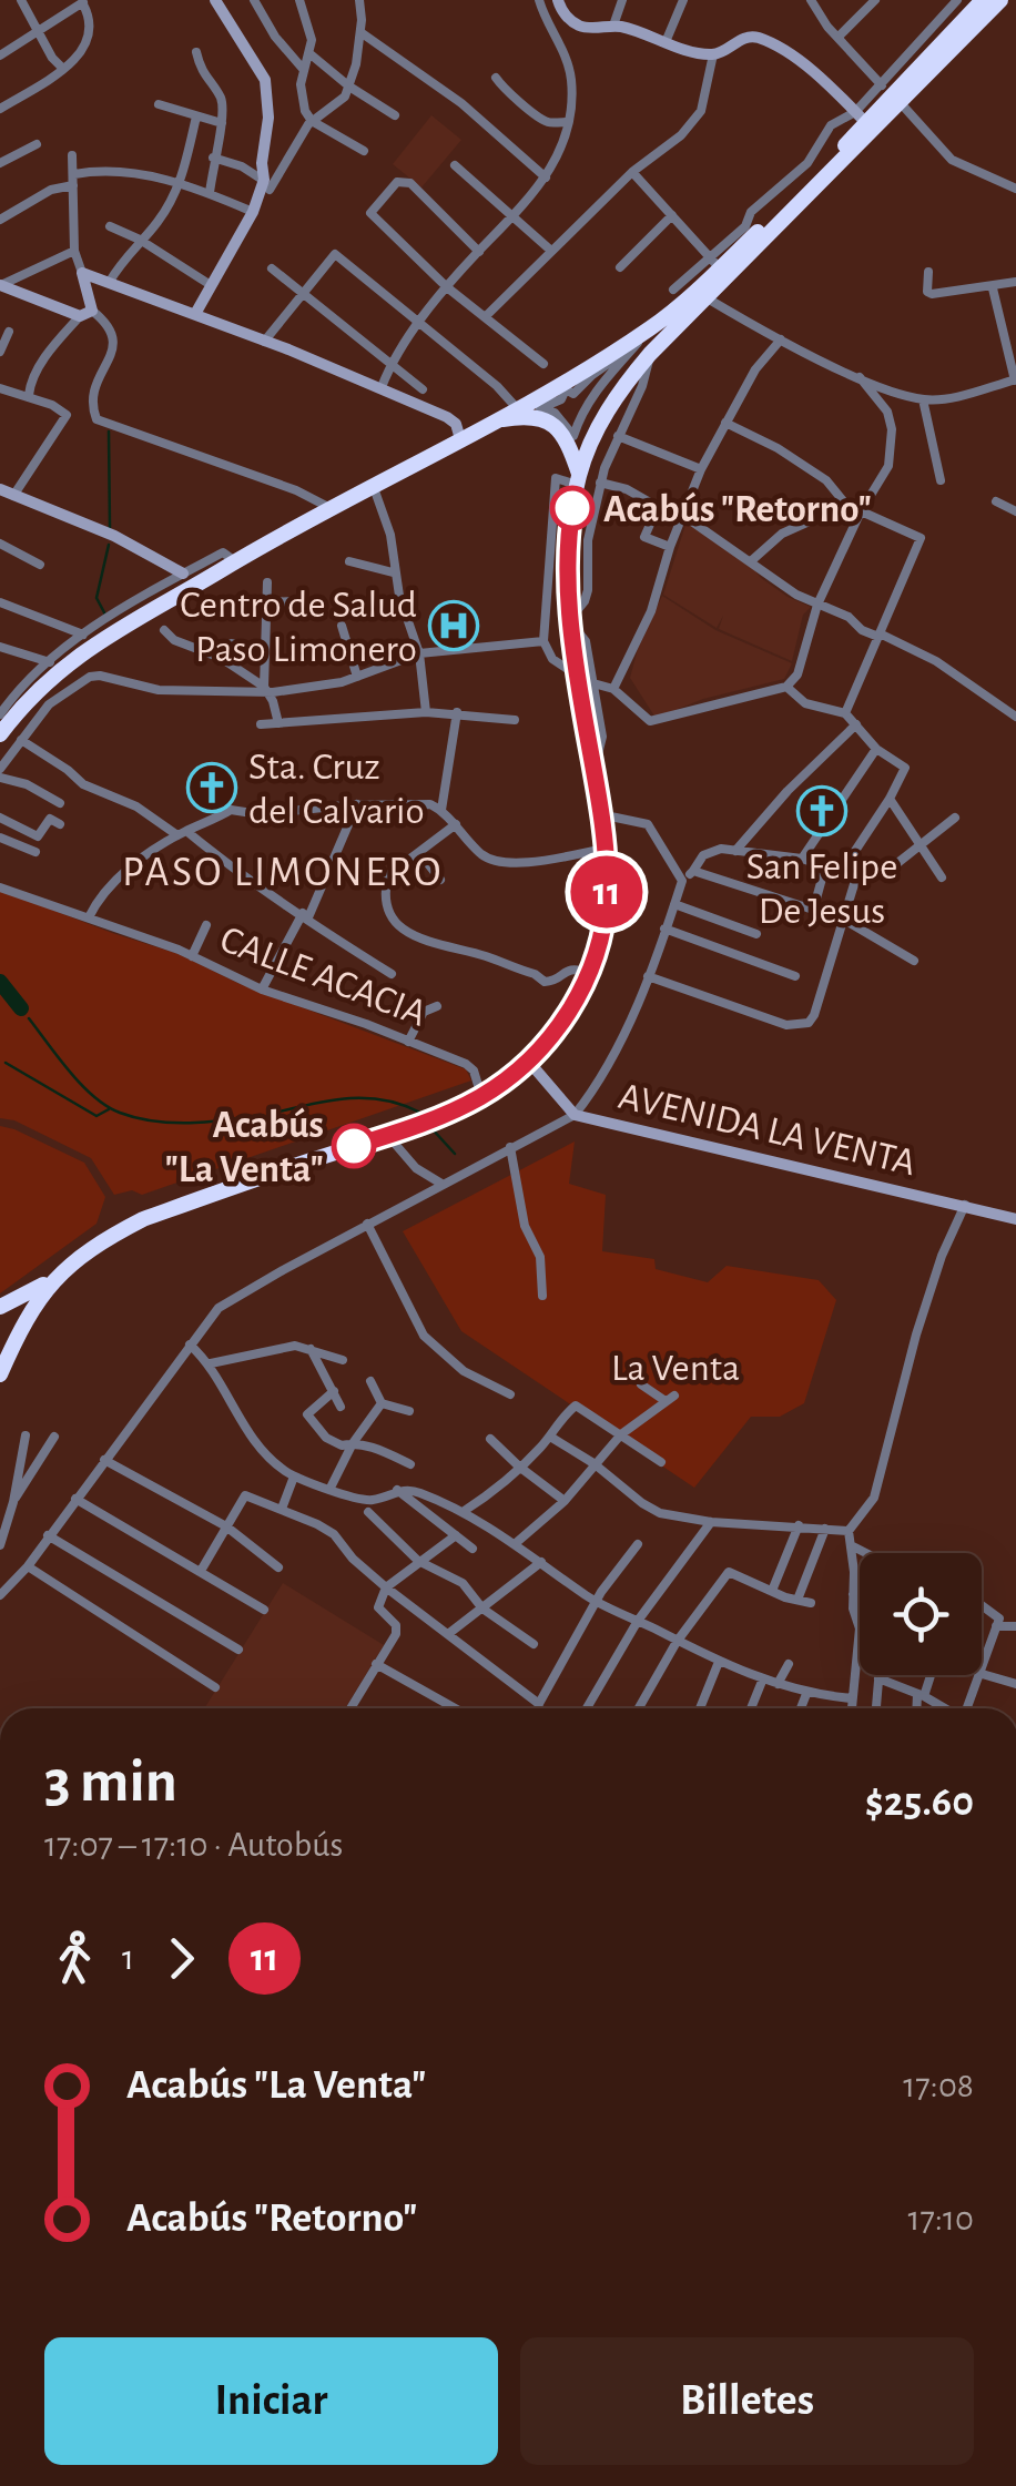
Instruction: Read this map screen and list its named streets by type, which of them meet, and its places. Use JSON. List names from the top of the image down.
{
  "streets": {
    "street": ["CALLE ACACIA", "AVENIDA LA VENTA"]
  },
  "districts": ["PASO LIMONERO"],
  "parks": ["La Venta"],
  "places": {
    "other": ["Acabús \"Retorno\"", "Acabús \"La Venta\""],
    "hospital": ["Centro de Salud Paso Limonero"],
    "church": ["Sta. Cruz del Calvario", "San Felipe De Jesus"]
  },
  "lines": ["bus line 11"],
  "page": {
    "on_map": "11",
    "heading": ["3 min", "17:07 – 17:10 · Autobús", "$25.60"],
    "legs": ["1", "11"],
    "list": [
      {
        "name": "Acabús \"La Venta\"",
        "value": "17:08"
      },
      {
        "name": "Acabús \"Retorno\"",
        "value": "17:10"
      }
    ],
    "buttons": ["Iniciar", "Billetes"]
  }
}
